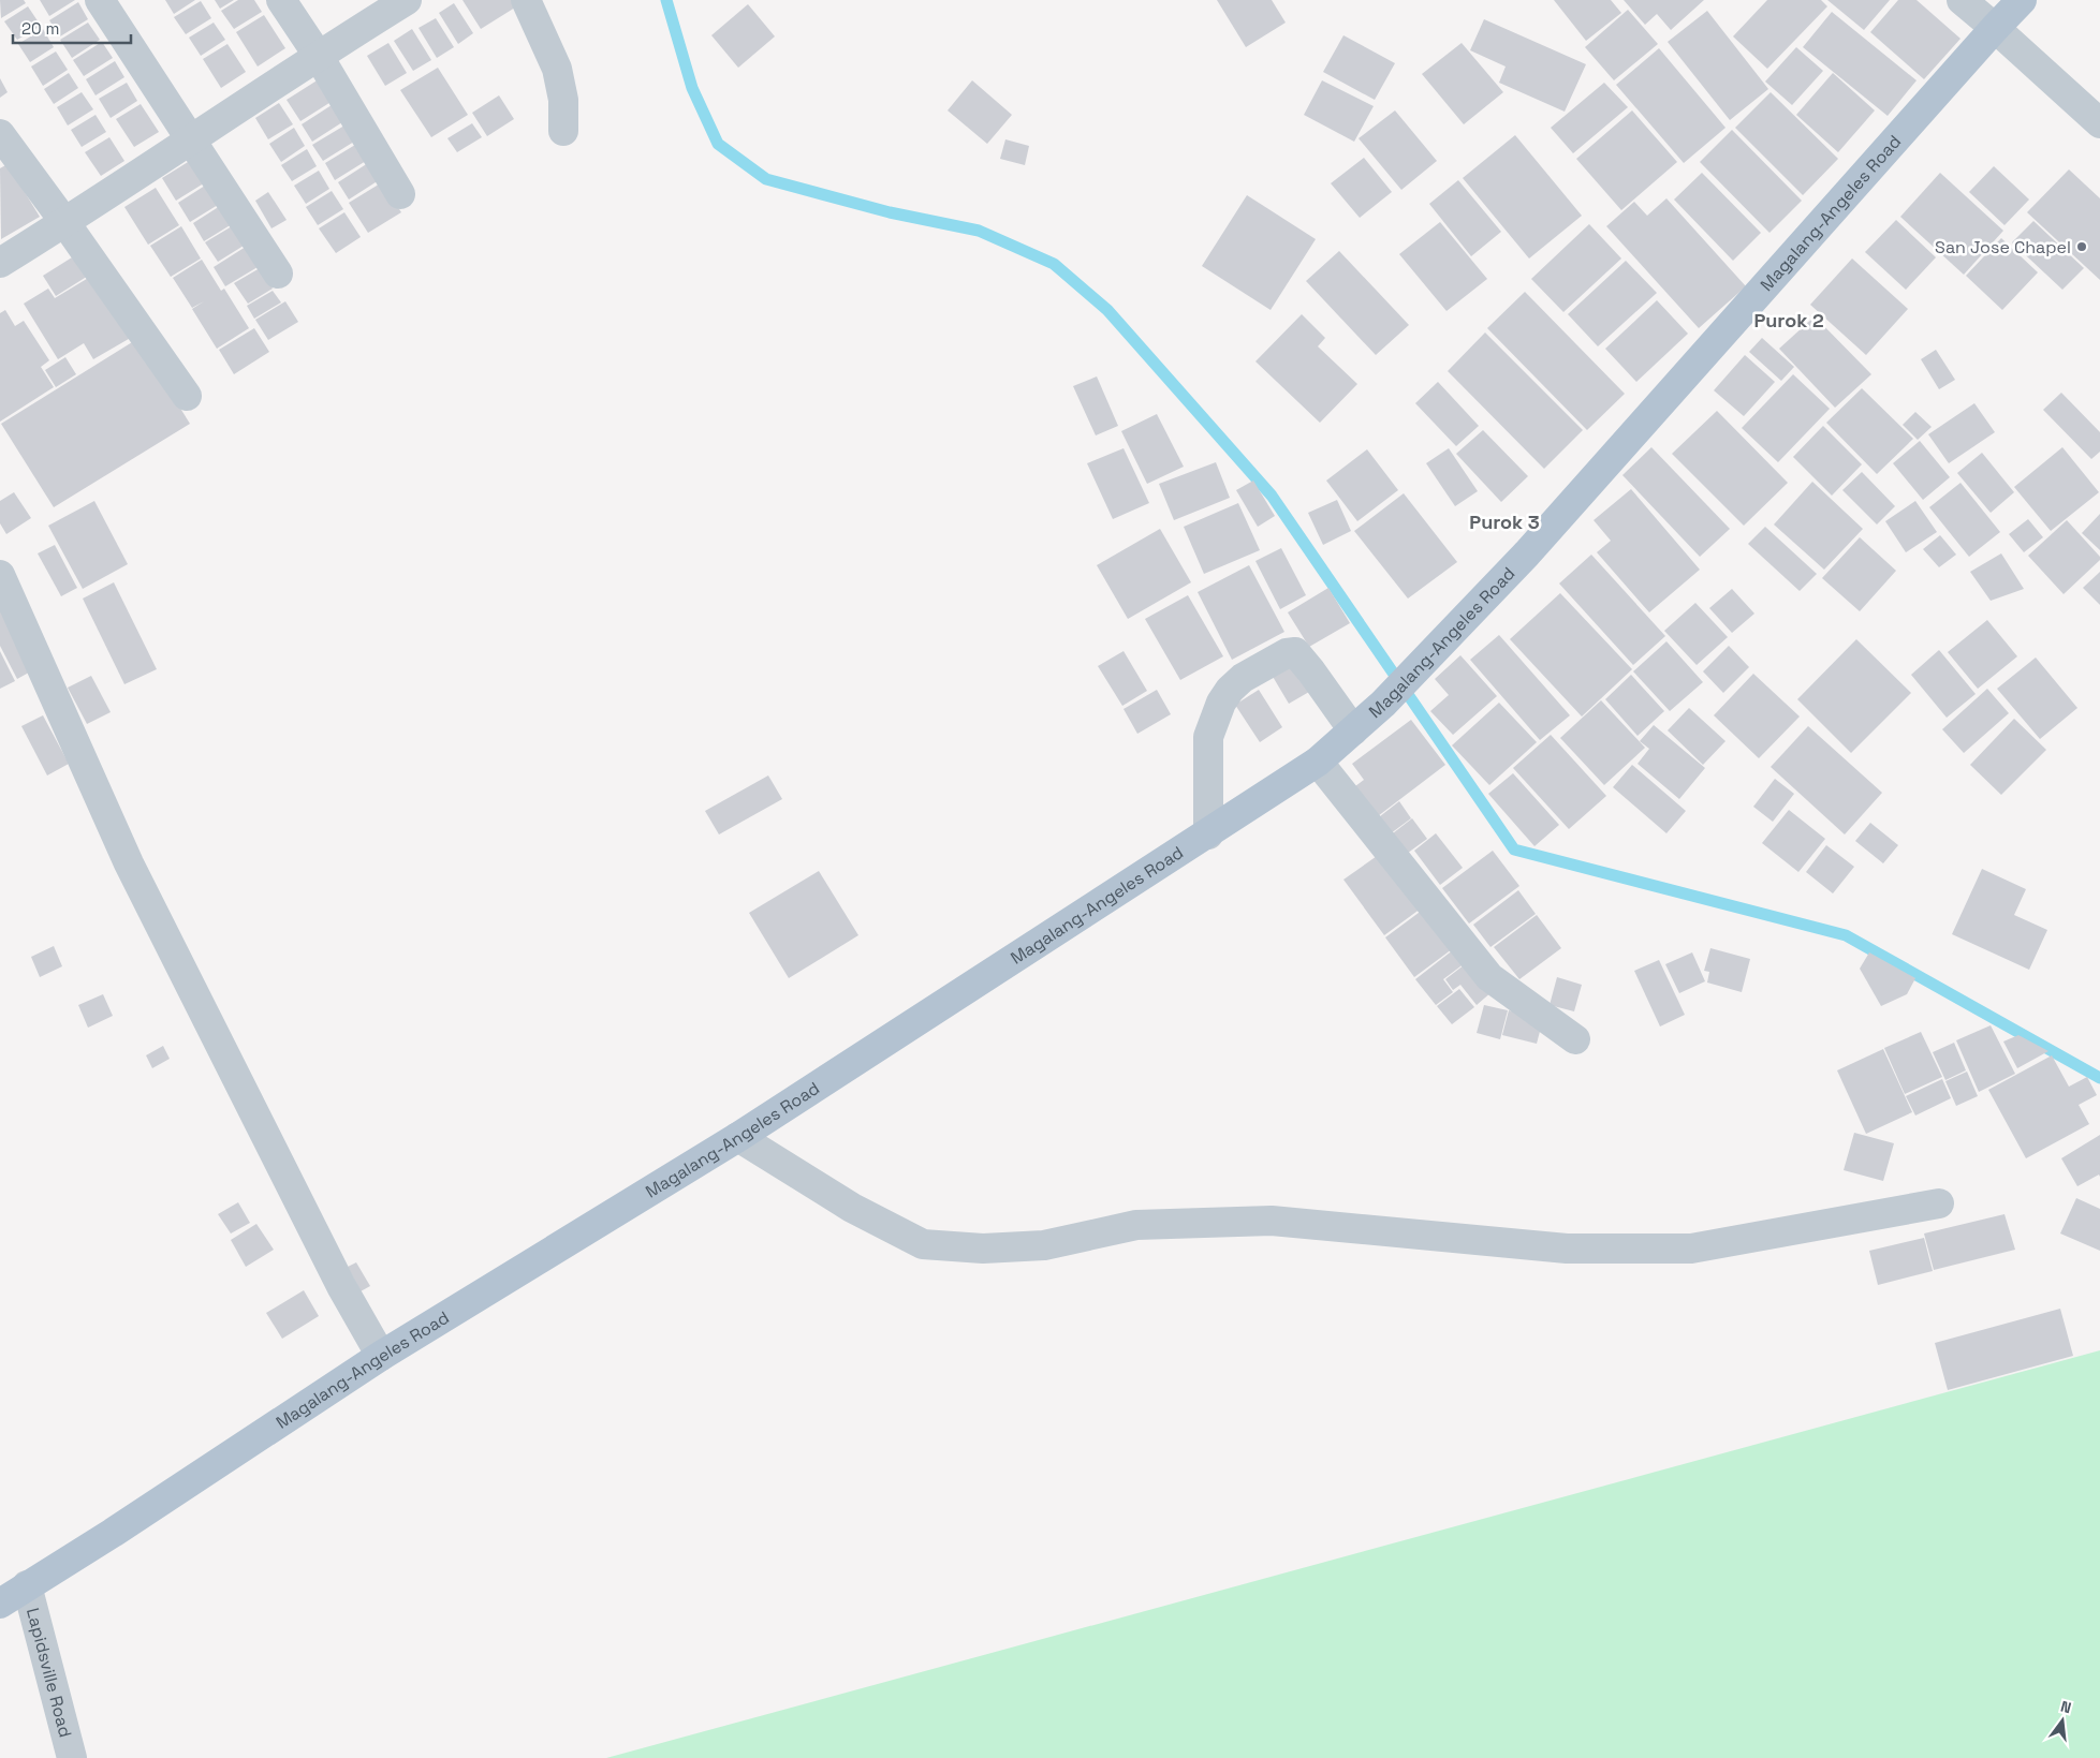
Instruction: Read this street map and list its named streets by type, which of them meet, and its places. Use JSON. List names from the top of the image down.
{
  "streets": {
    "main road": ["Magalang-Angeles Road"],
    "street": ["Lapidsville Road"]
  },
  "crossings": [
    ["Magalang-Angeles Road", "Lapidsville Road"]
  ],
  "districts": ["Purok 2", "Purok 3"],
  "places": ["San Jose Chapel"],
  "scale_bar": "20 m",
  "north": "top"
}
